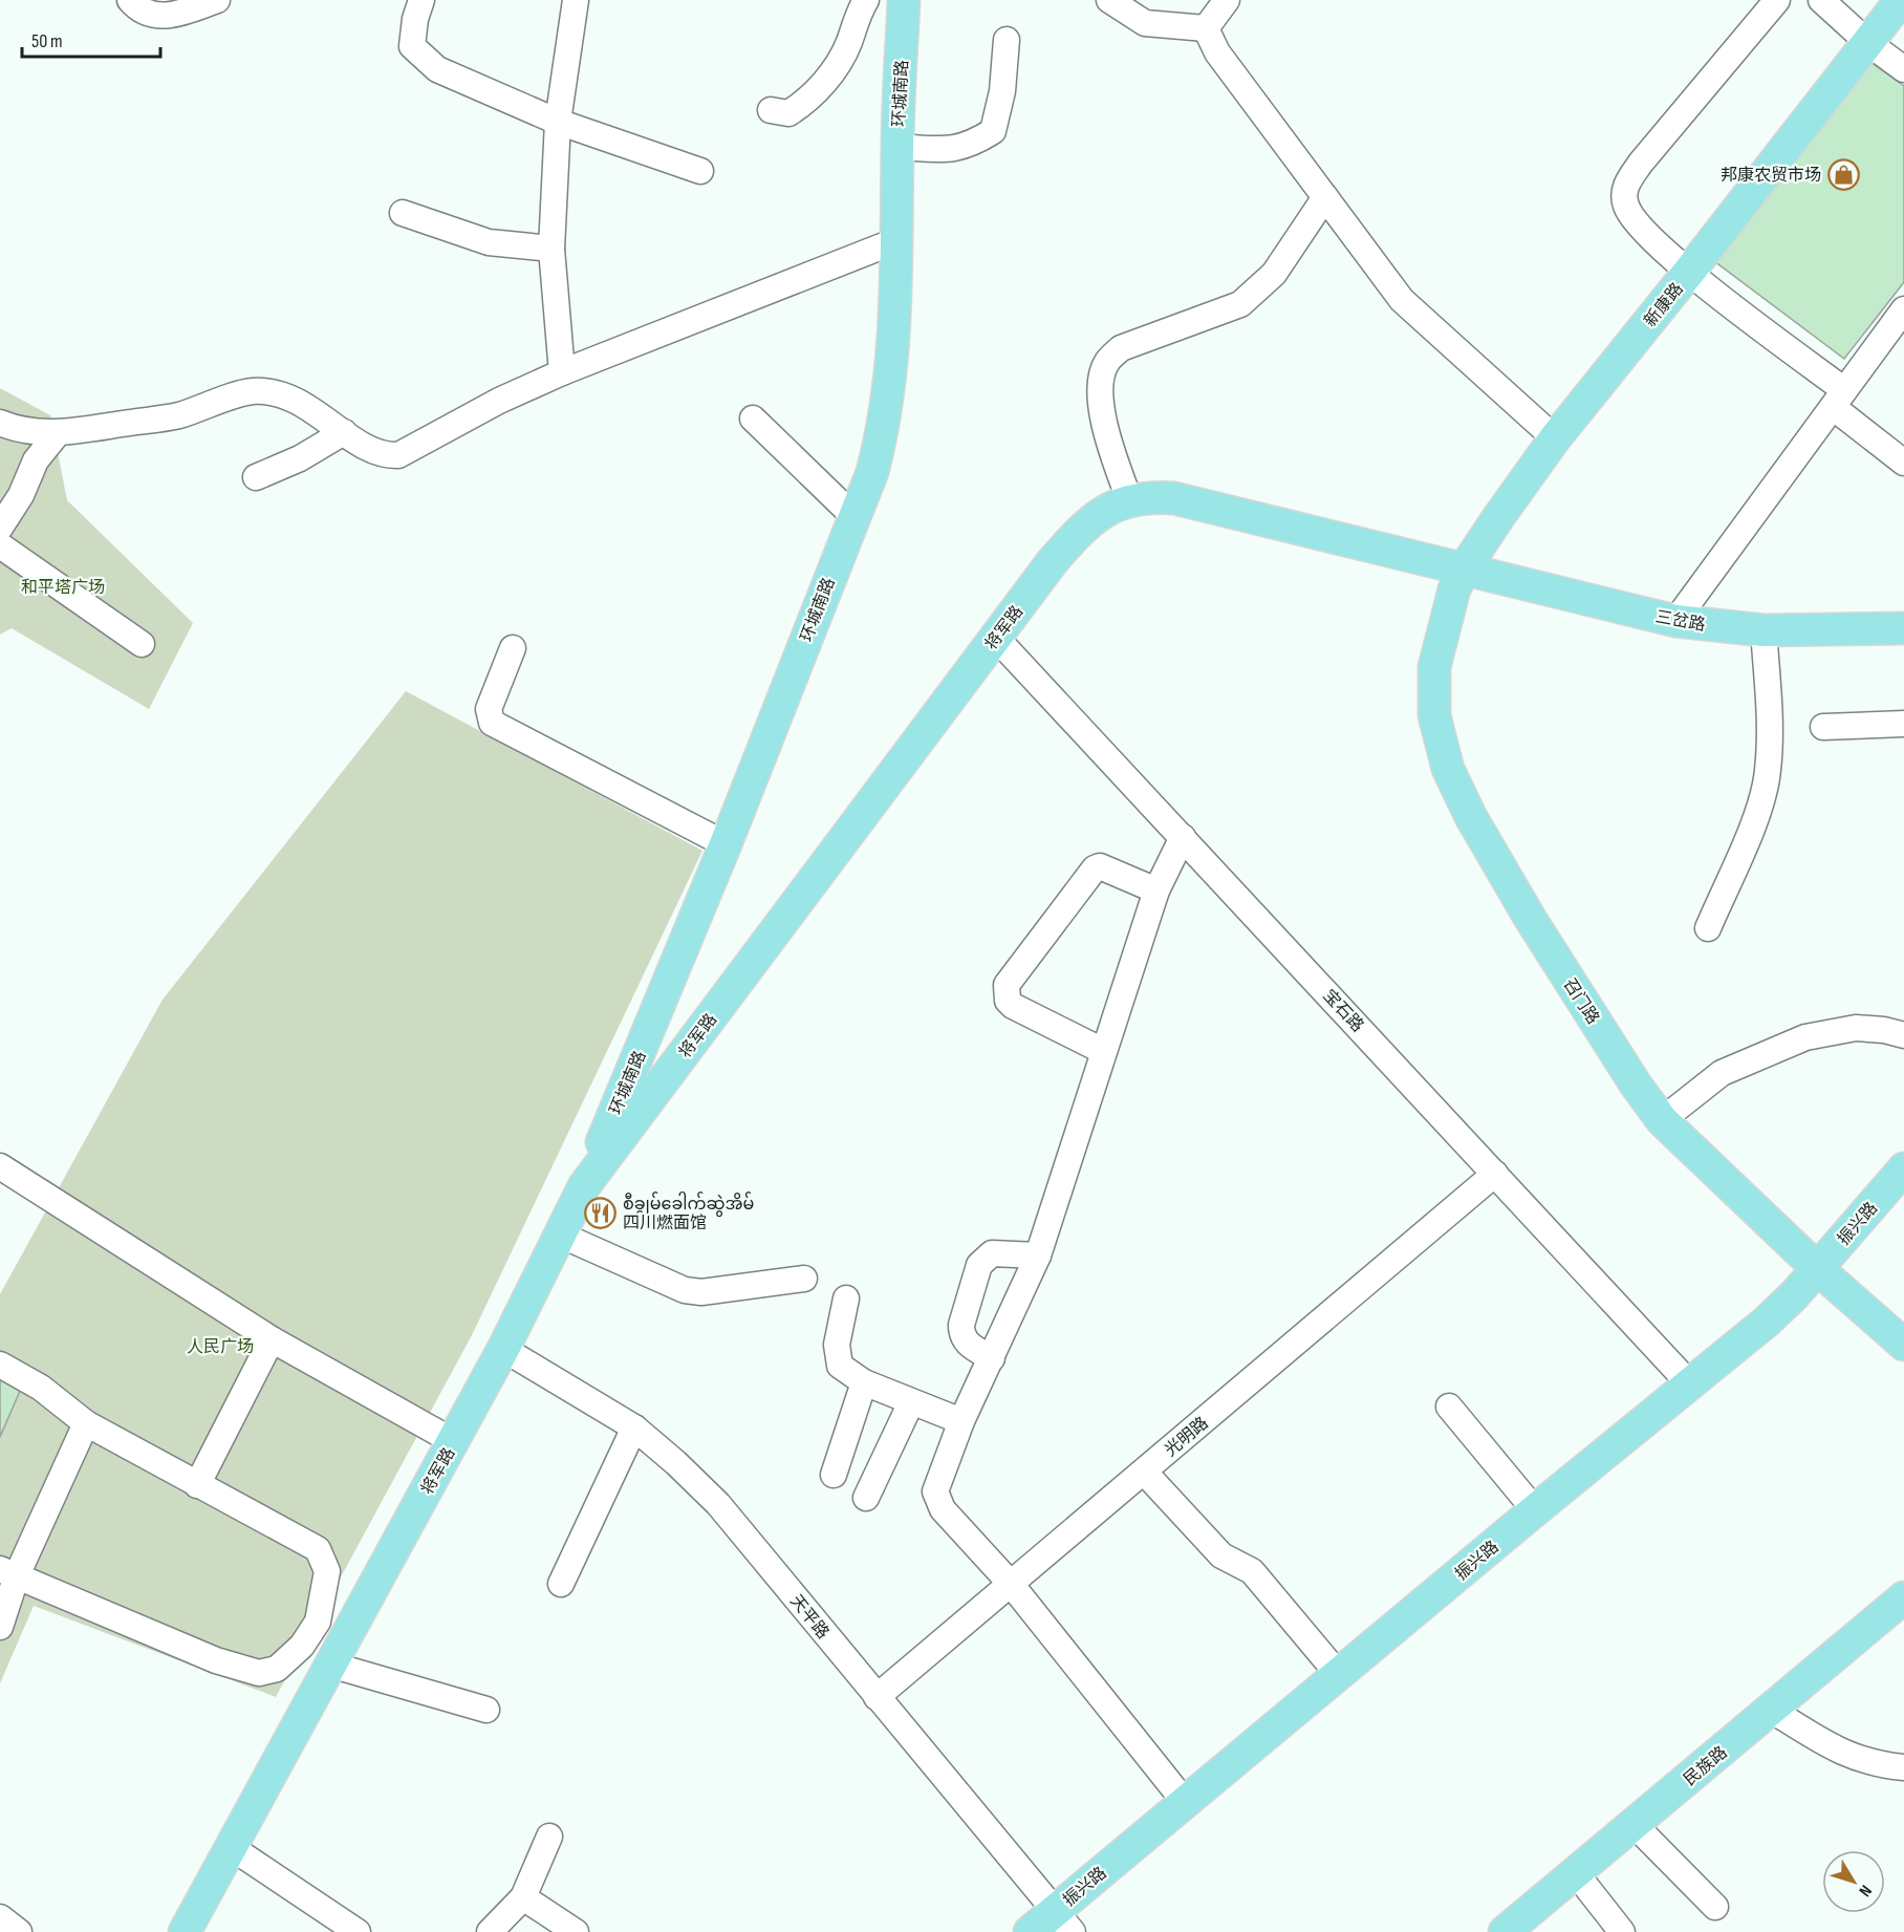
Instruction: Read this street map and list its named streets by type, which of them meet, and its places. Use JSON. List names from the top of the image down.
{
  "streets": {
    "main road": [
      "环城南路",
      "新康路",
      "三岔路",
      "将军路",
      "召门路",
      "振兴路",
      "民族路"
    ],
    "street": ["宝石路", "光明路", "天平路"]
  },
  "crossings": [
    ["环城南路", "将军路"],
    ["新康路", "三岔路"],
    ["新康路", "将军路"],
    ["新康路", "召门路"],
    ["三岔路", "将军路"],
    ["三岔路", "召门路"],
    ["将军路", "召门路"],
    ["将军路", "宝石路"],
    ["将军路", "天平路"],
    ["召门路", "振兴路"],
    ["宝石路", "振兴路"],
    ["宝石路", "光明路"],
    ["振兴路", "天平路"],
    ["光明路", "天平路"]
  ],
  "parks": ["和平塔广场", "人民广场"],
  "places": {
    "shop": ["邦康农贸市场"],
    "restaurant": ["စီချွမ်ခေါက်ဆွဲအိမ် 四川燃面馆"]
  },
  "scale_bar": "50 m",
  "north": "bottom right"
}
